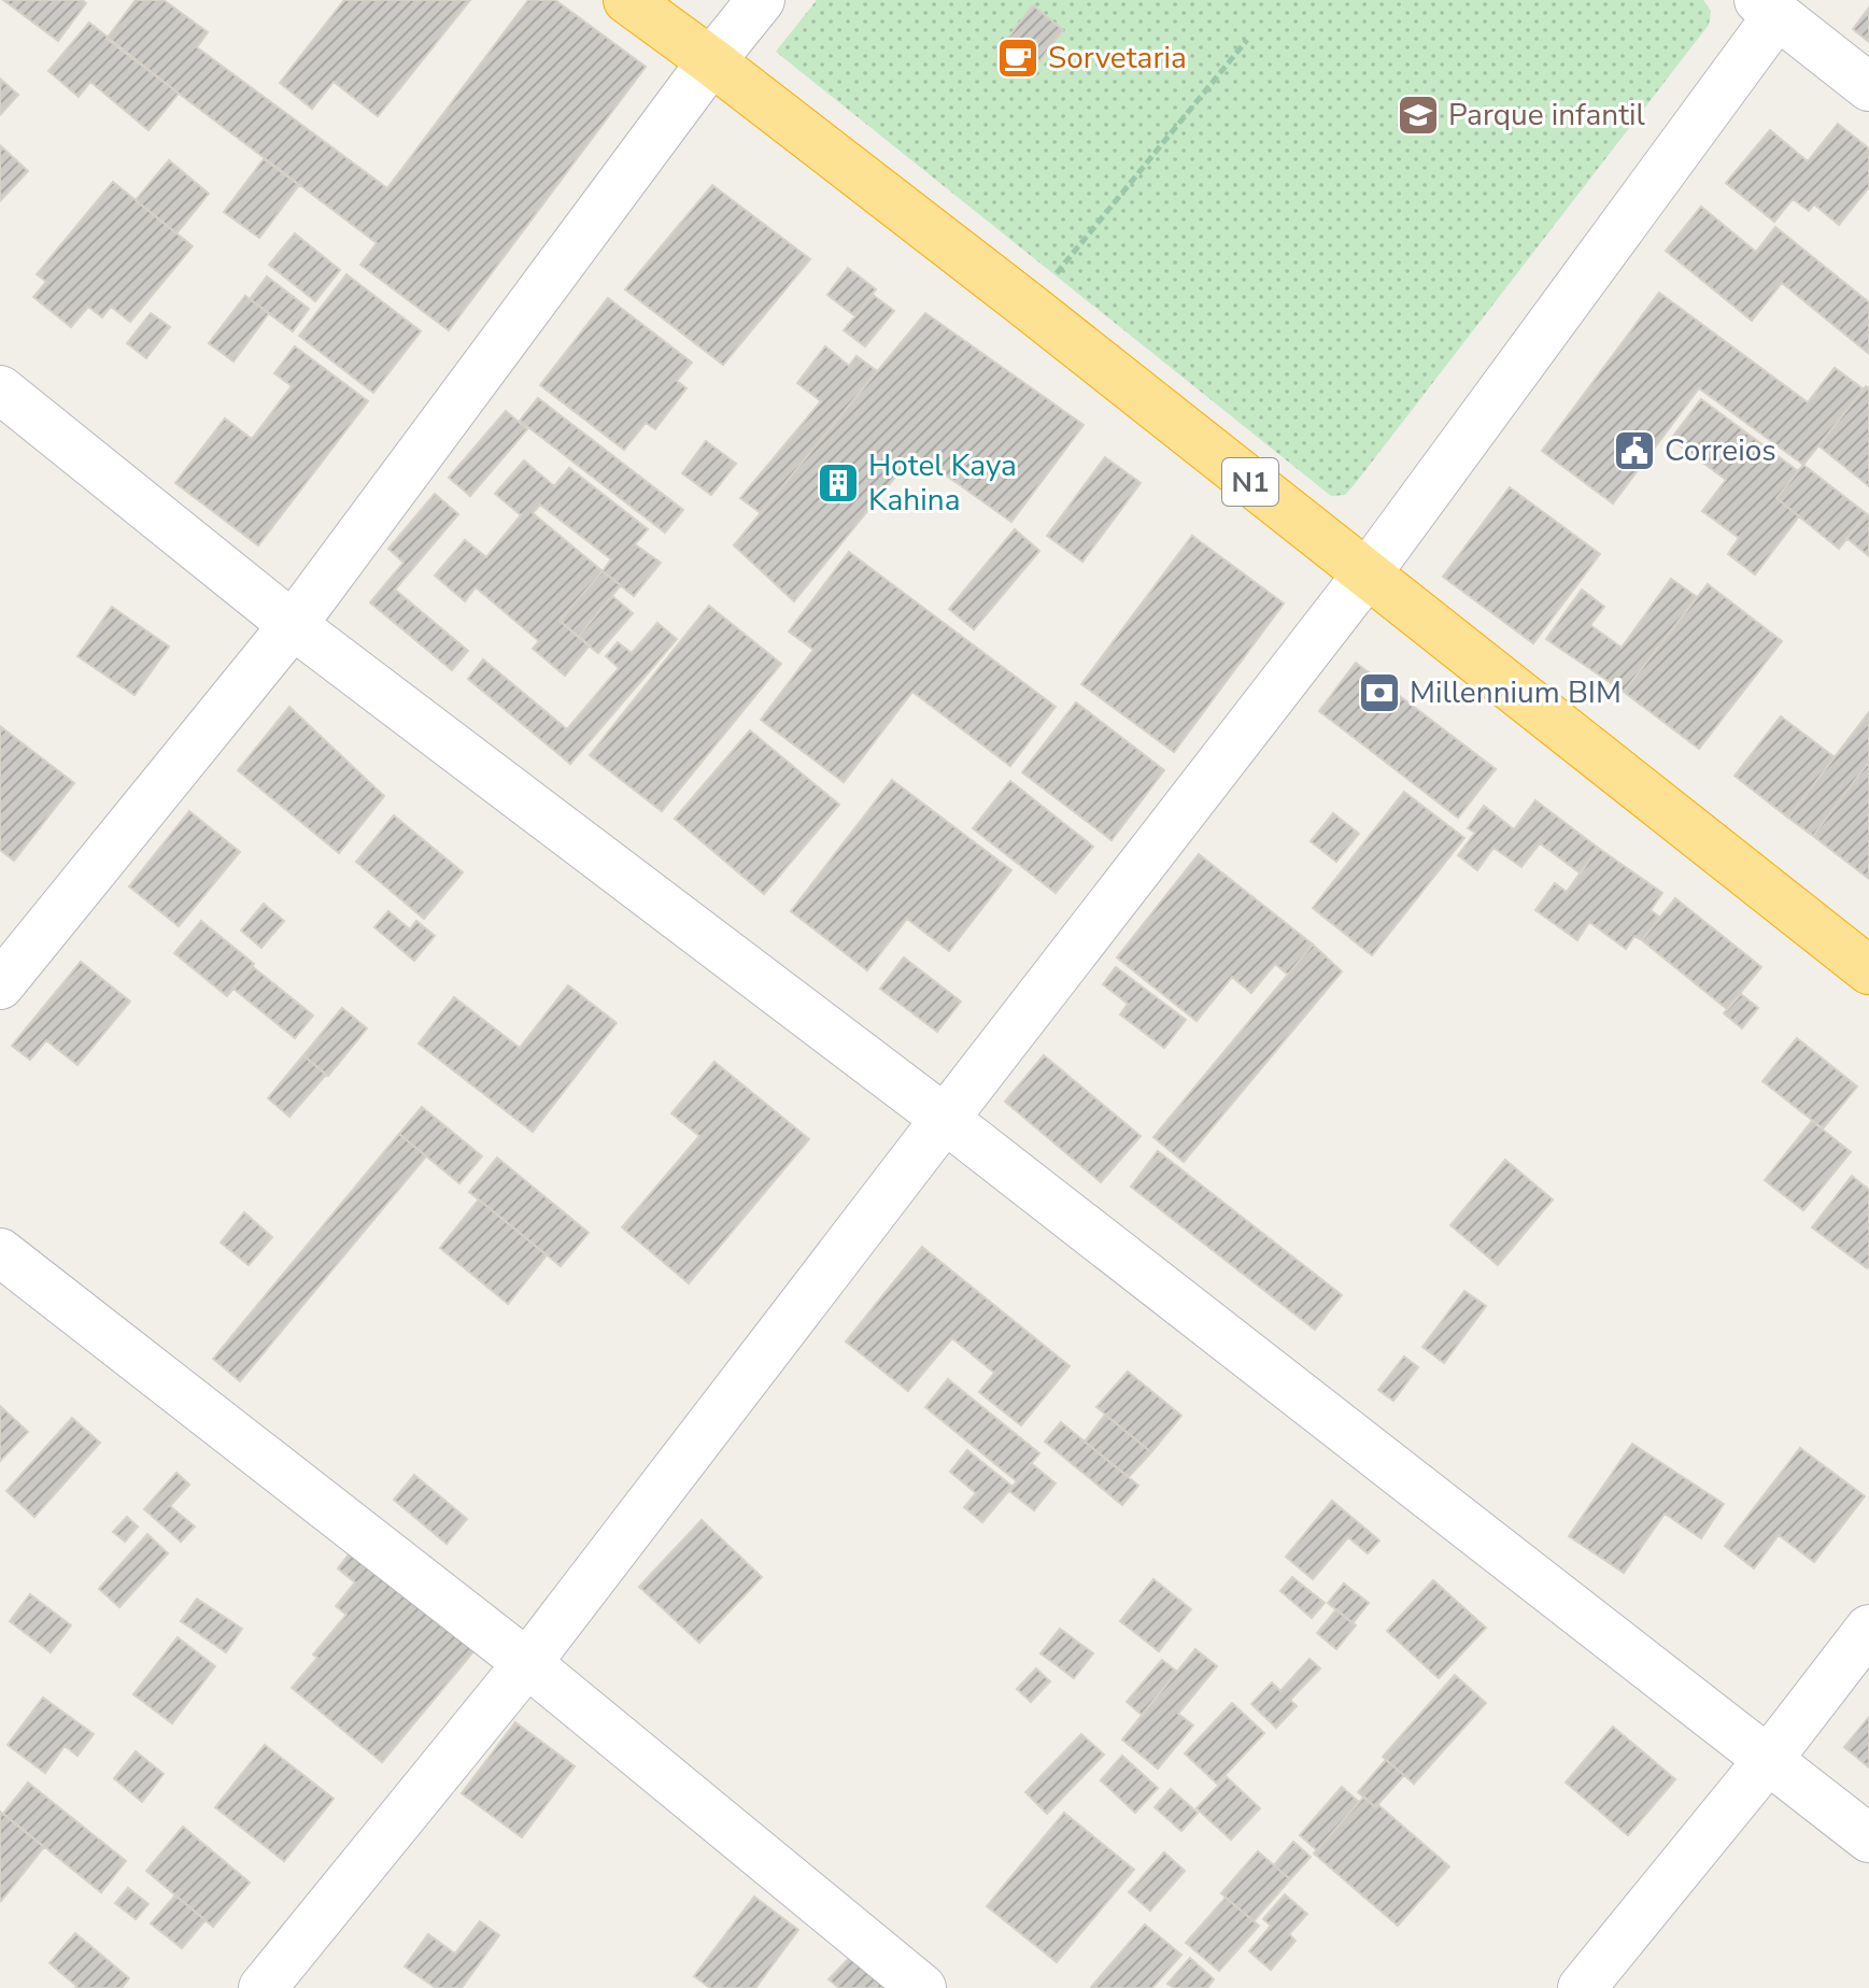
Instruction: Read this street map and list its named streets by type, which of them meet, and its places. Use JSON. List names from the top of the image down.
{
  "streets": {
    "highway": ["N1"]
  },
  "places": {
    "cafe": ["Sorvetaria"],
    "school or university": ["Parque infantil"],
    "public building": ["Correios"],
    "building": ["Hotel Kaya Kahina"],
    "bank": ["Millennium BIM"]
  }
}
